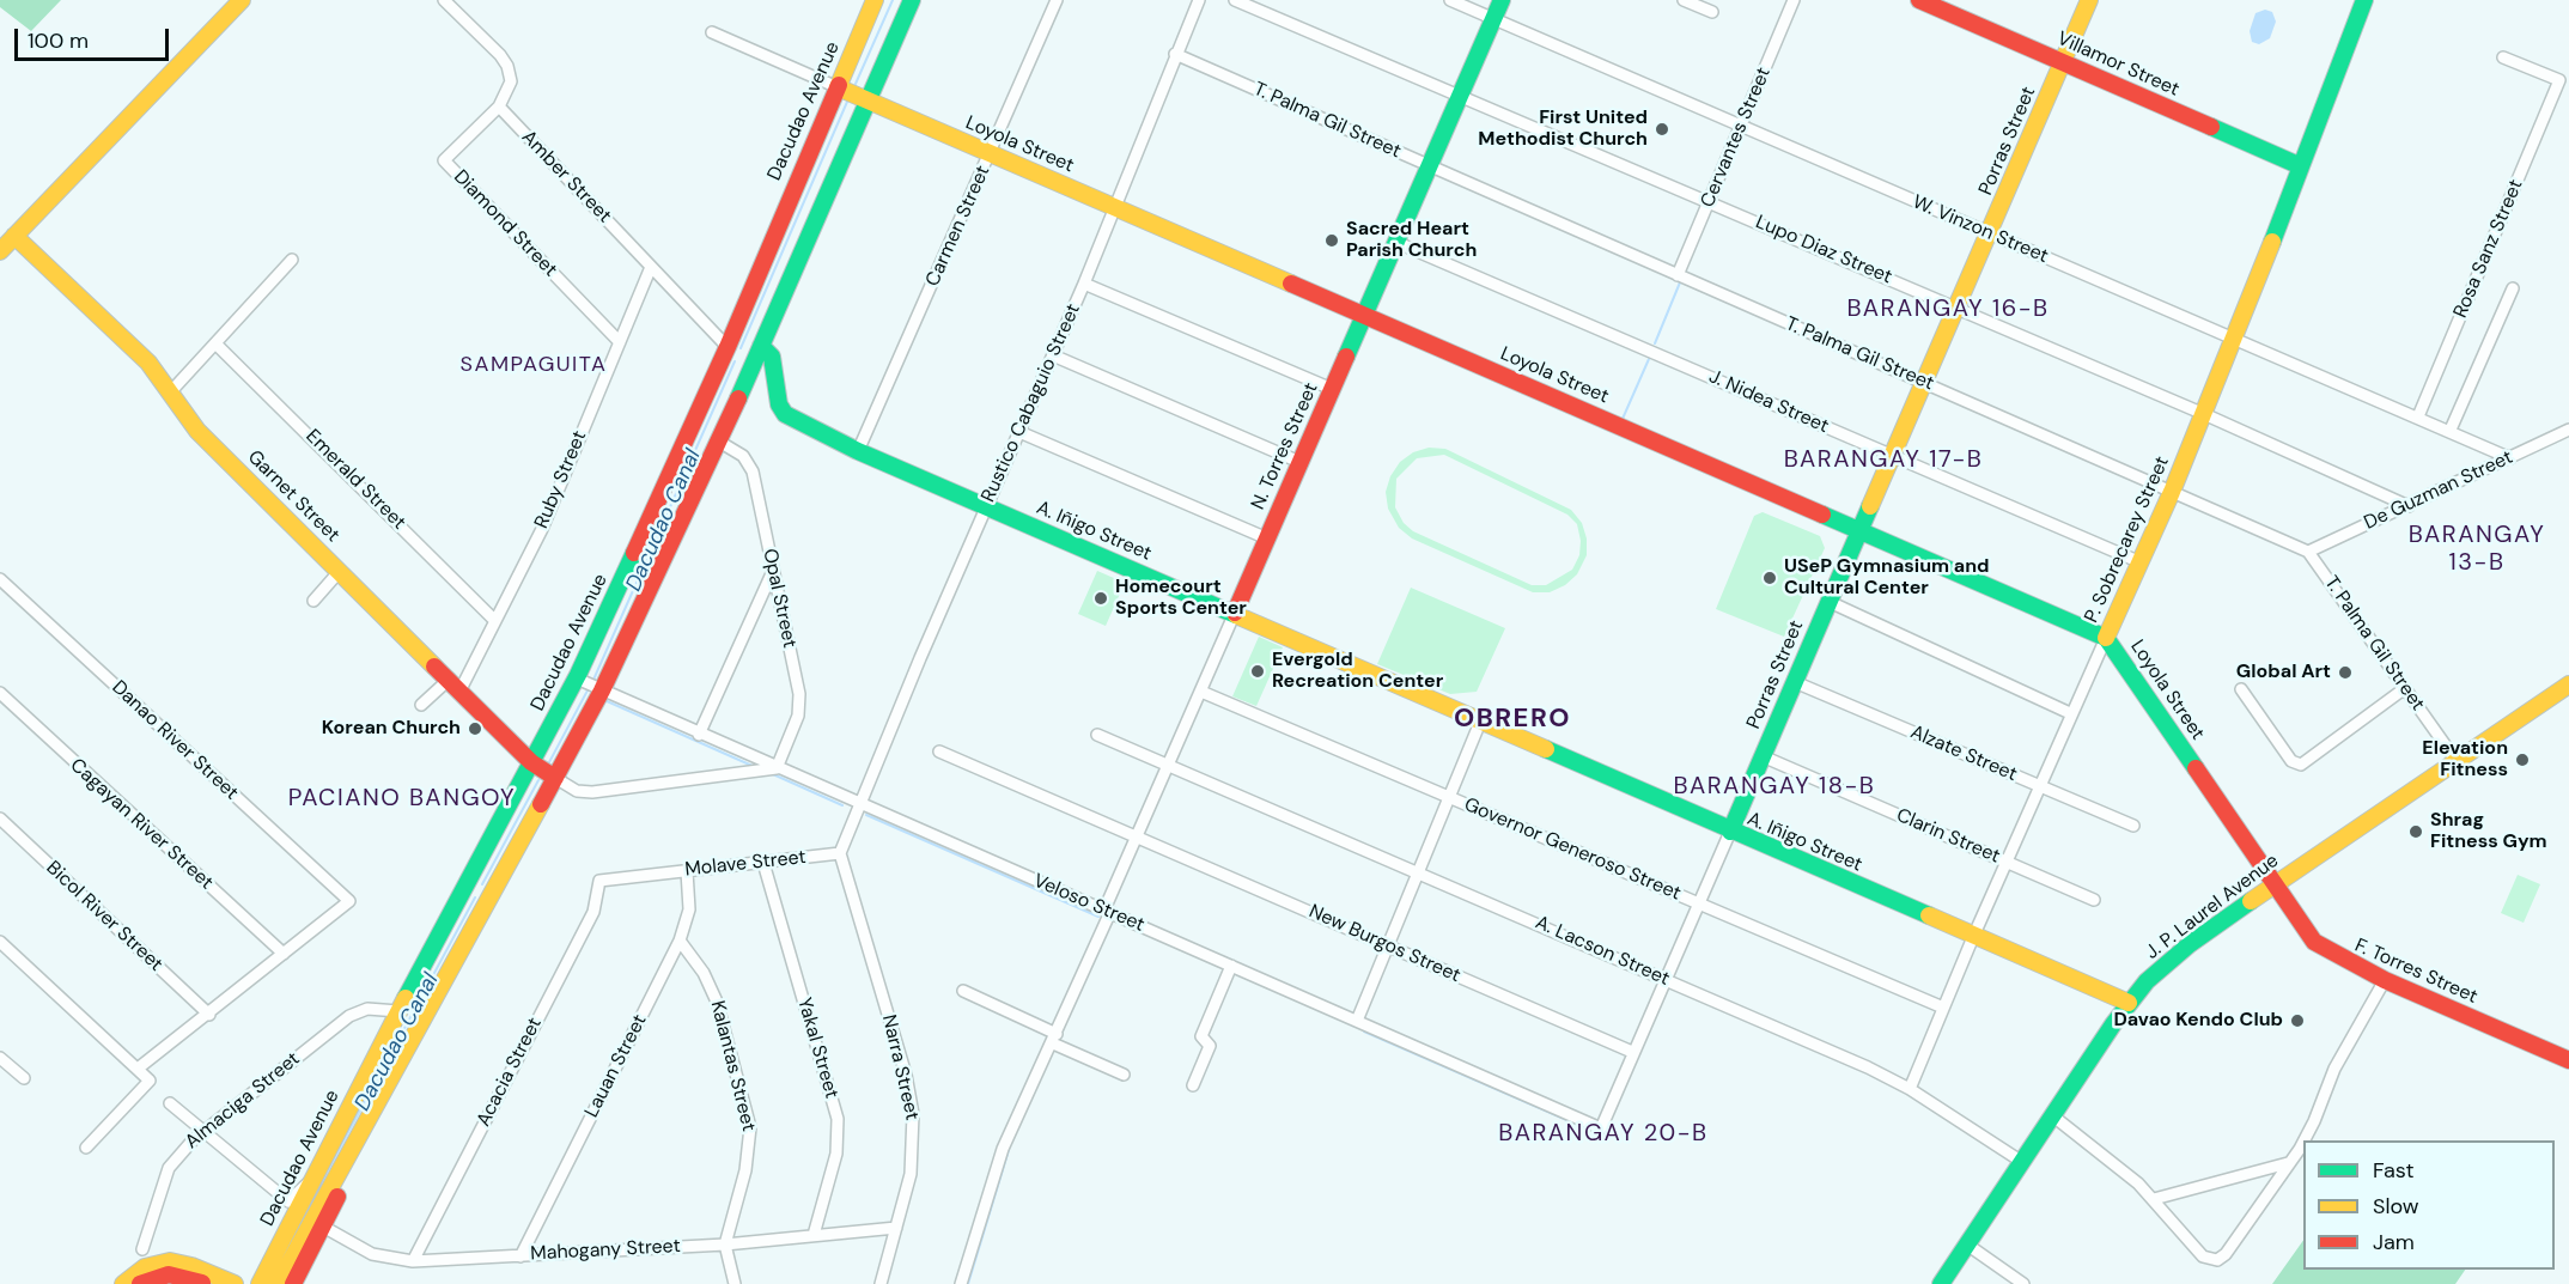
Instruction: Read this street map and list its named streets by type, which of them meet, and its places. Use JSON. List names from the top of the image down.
{
  "streets": {
    "main road": [
      "Villamor Street",
      "Dacudao Avenue",
      "Porras Street",
      "Loyola Street",
      "N. Torres Street",
      "Garnet Street",
      "A. Iñigo Street",
      "P. Sobrecarey Street",
      "J. P. Laurel Avenue",
      "F. Torres Street"
    ],
    "street": [
      "T. Palma Gil Street",
      "Cervantes Street",
      "Amber Street",
      "Diamond Street",
      "Carmen Street",
      "W. Vinzon Street",
      "Rosa Sanz Street",
      "Lupo Diaz Street",
      "J. Nidea Street",
      "Rustico Cabaguio Street",
      "Emerald Street",
      "Ruby Street",
      "De Guzman Street",
      "Opal Street",
      "Danao River Street",
      "Alzate Street",
      "Cagayan River Street",
      "Clarin Street",
      "Governor Generoso Street",
      "Molave Street",
      "Veloso Street",
      "Bicol River Street",
      "New Burgos Street",
      "A. Lacson Street",
      "Yakal Street",
      "Lauan Street",
      "Kalantas Street",
      "Narra Street",
      "Acacia Street",
      "Almaciga Street",
      "Mahogany Street"
    ]
  },
  "crossings": [
    ["Villamor Street", "Porras Street"],
    ["Villamor Street", "P. Sobrecarey Street"],
    ["Dacudao Avenue", "Loyola Street"],
    ["Dacudao Avenue", "Amber Street"],
    ["Dacudao Avenue", "Garnet Street"],
    ["Dacudao Avenue", "A. Iñigo Street"],
    ["Dacudao Avenue", "Opal Street"],
    ["Dacudao Avenue", "Veloso Street"],
    ["Dacudao Avenue", "Almaciga Street"],
    ["Dacudao Avenue", "Mahogany Street"],
    ["T. Palma Gil Street", "Cervantes Street"],
    ["T. Palma Gil Street", "Porras Street"],
    ["T. Palma Gil Street", "Rustico Cabaguio Street"],
    ["T. Palma Gil Street", "N. Torres Street"],
    ["T. Palma Gil Street", "De Guzman Street"],
    ["T. Palma Gil Street", "P. Sobrecarey Street"],
    ["T. Palma Gil Street", "J. P. Laurel Avenue"],
    ["Cervantes Street", "W. Vinzon Street"],
    ["Cervantes Street", "Lupo Diaz Street"],
    ["Porras Street", "Loyola Street"],
    ["Porras Street", "W. Vinzon Street"],
    ["Porras Street", "Lupo Diaz Street"],
    ["Porras Street", "J. Nidea Street"],
    ["Porras Street", "A. Iñigo Street"],
    ["Porras Street", "Alzate Street"],
    ["Porras Street", "Clarin Street"],
    ["Porras Street", "Governor Generoso Street"],
    ["Porras Street", "Veloso Street"],
    ["Porras Street", "New Burgos Street"],
    ["Porras Street", "A. Lacson Street"],
    ["Loyola Street", "Carmen Street"],
    ["Loyola Street", "Rustico Cabaguio Street"],
    ["Loyola Street", "N. Torres Street"],
    ["Loyola Street", "P. Sobrecarey Street"],
    ["Loyola Street", "J. P. Laurel Avenue"],
    ["Loyola Street", "F. Torres Street"],
    ["Amber Street", "Diamond Street"],
    ["Amber Street", "Ruby Street"],
    ["Diamond Street", "Ruby Street"],
    ["Carmen Street", "A. Iñigo Street"],
    ["W. Vinzon Street", "Rosa Sanz Street"],
    ["W. Vinzon Street", "N. Torres Street"],
    ["W. Vinzon Street", "De Guzman Street"],
    ["W. Vinzon Street", "P. Sobrecarey Street"],
    ["Lupo Diaz Street", "N. Torres Street"],
    ["Lupo Diaz Street", "De Guzman Street"],
    ["Lupo Diaz Street", "P. Sobrecarey Street"],
    ["J. Nidea Street", "N. Torres Street"],
    ["J. Nidea Street", "P. Sobrecarey Street"],
    ["Rustico Cabaguio Street", "A. Iñigo Street"],
    ["Rustico Cabaguio Street", "Veloso Street"],
    ["N. Torres Street", "A. Iñigo Street"],
    ["N. Torres Street", "Governor Generoso Street"],
    ["N. Torres Street", "Veloso Street"],
    ["N. Torres Street", "New Burgos Street"],
    ["N. Torres Street", "A. Lacson Street"],
    ["Emerald Street", "Ruby Street"],
    ["Ruby Street", "Garnet Street"],
    ["A. Iñigo Street", "P. Sobrecarey Street"],
    ["A. Iñigo Street", "J. P. Laurel Avenue"],
    ["P. Sobrecarey Street", "Alzate Street"],
    ["P. Sobrecarey Street", "Clarin Street"],
    ["P. Sobrecarey Street", "Governor Generoso Street"],
    ["P. Sobrecarey Street", "A. Lacson Street"],
    ["Opal Street", "Veloso Street"],
    ["Danao River Street", "Cagayan River Street"],
    ["Molave Street", "Yakal Street"],
    ["Molave Street", "Lauan Street"],
    ["Molave Street", "Narra Street"],
    ["Molave Street", "Acacia Street"],
    ["J. P. Laurel Avenue", "A. Lacson Street"],
    ["J. P. Laurel Avenue", "F. Torres Street"],
    ["Yakal Street", "Mahogany Street"],
    ["Lauan Street", "Kalantas Street"],
    ["Lauan Street", "Mahogany Street"],
    ["Kalantas Street", "Mahogany Street"],
    ["Narra Street", "Mahogany Street"],
    ["Acacia Street", "Mahogany Street"]
  ],
  "districts": [
    "BARANGAY 16-B",
    "SAMPAGUITA",
    "BARANGAY 17-B",
    "BARANGAY 13-B",
    "OBRERO",
    "BARANGAY 18-B",
    "PACIANO BANGOY",
    "BARANGAY 20-B"
  ],
  "water": ["Dacudao Canal"],
  "places": [
    "First United Methodist Church",
    "Sacred Heart Parish Church",
    "USeP Gymnasium and Cultural Center",
    "Homecourt Sports Center",
    "Evergold Recreation Center",
    "Global Art",
    "Korean Church",
    "Elevation Fitness",
    "Shrag Fitness Gym",
    "Davao Kendo Club"
  ],
  "legend": ["Fast", "Slow", "Jam"],
  "scale_bar": "100 m"
}
